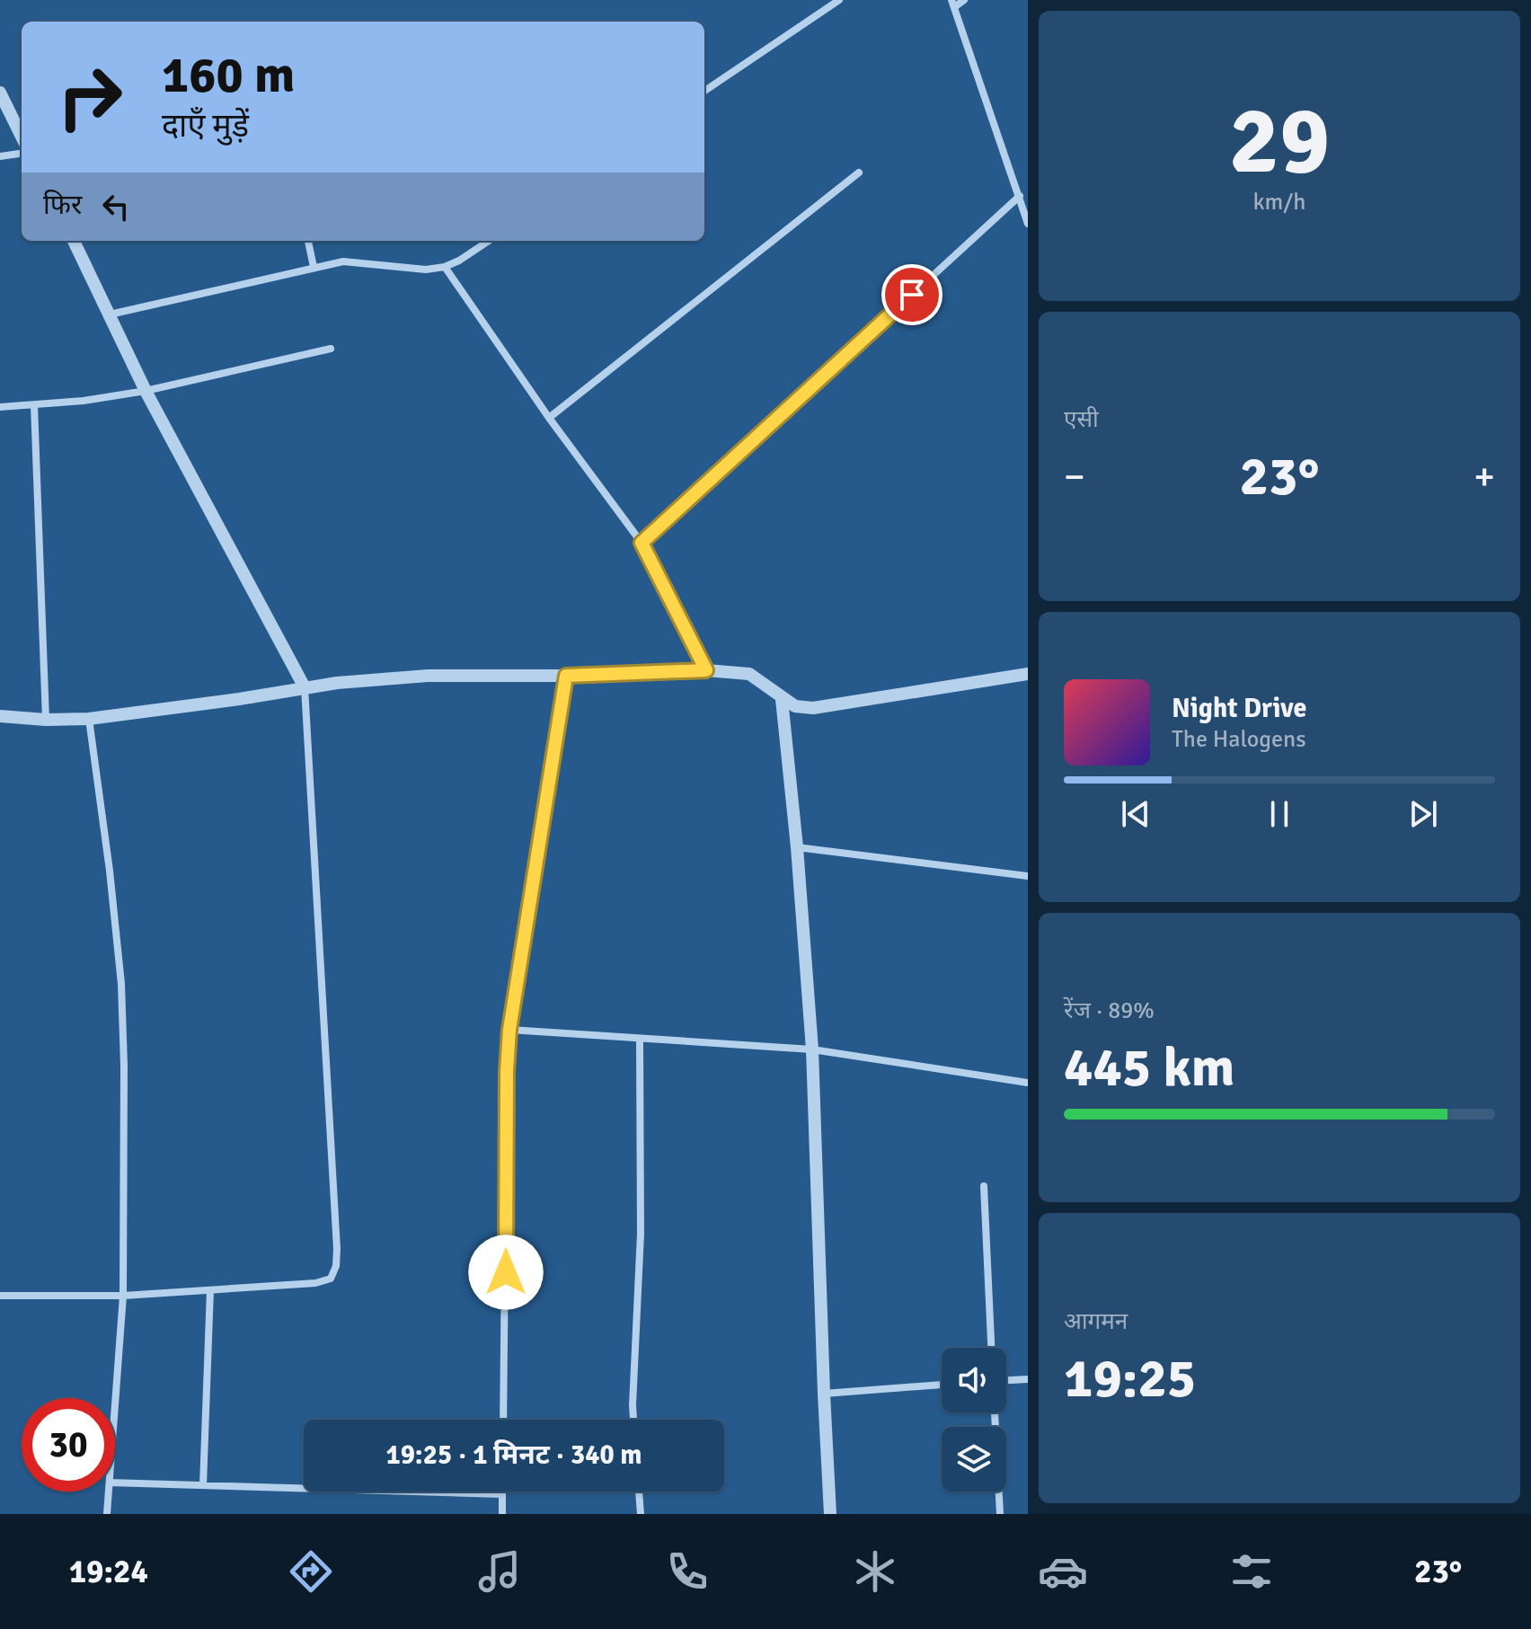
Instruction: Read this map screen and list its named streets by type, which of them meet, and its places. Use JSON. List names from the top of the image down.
{
  "page": {
    "tile": [
      ["29", "km/h"],
      "एसी",
      ["रेंज · 89%", "445 km"],
      ["आगमन", "19:25"]
    ],
    "turn": ["160 m", "दाएँ मुड़ें"],
    "then": "फिर",
    "heat": ["−", "23°", "+"],
    "song": ["Night Drive", "The Halogens"],
    "limit": "30",
    "trip": "19:25 · 1 मिनट · 340 m",
    "tabs": ["19:24", "23°"]
  }
}
